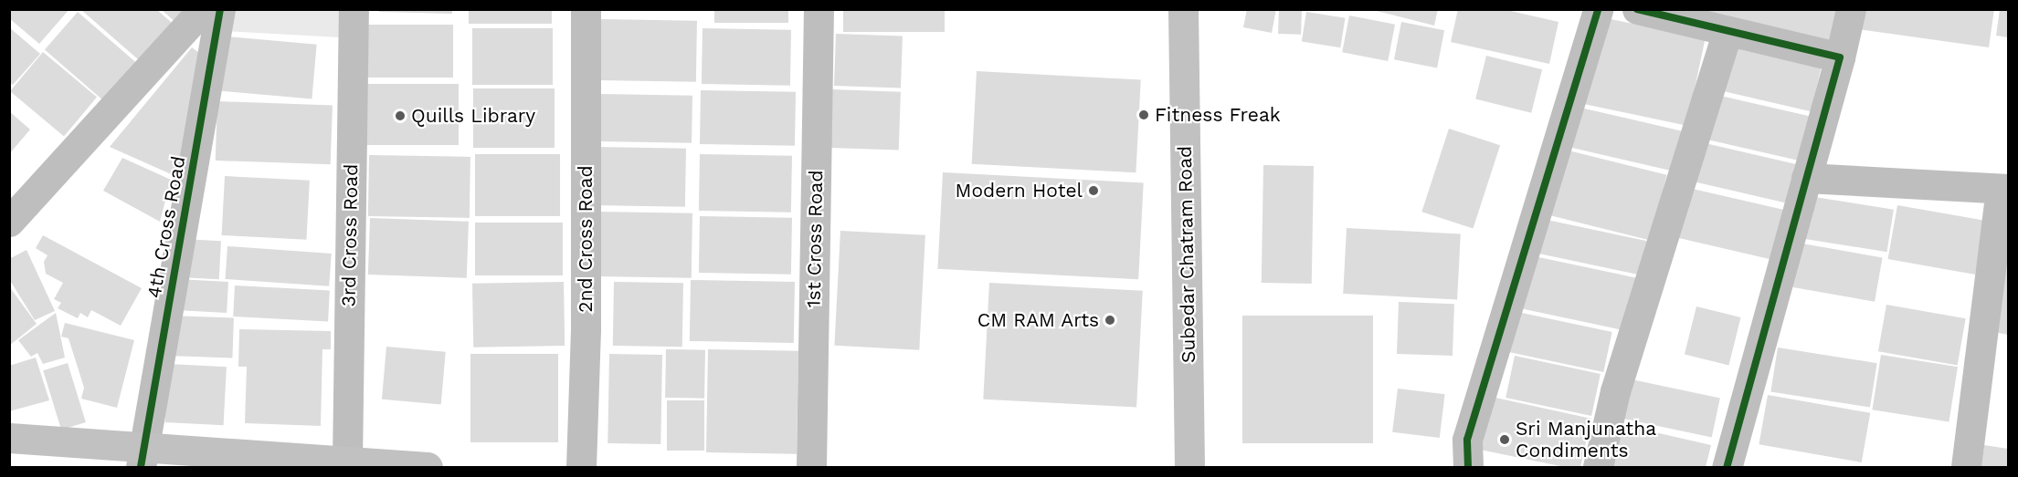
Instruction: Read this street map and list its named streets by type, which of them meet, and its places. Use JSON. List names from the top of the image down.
{
  "streets": {
    "main road": ["Subedar Chatram Road"],
    "street": [
      "4th Cross Road",
      "3rd Cross Road",
      "2nd Cross Road",
      "1st Cross Road"
    ]
  },
  "places": [
    "Fitness Freak",
    "Quills Library",
    "Modern Hotel",
    "CM RAM Arts",
    "Sri Manjunatha Condiments"
  ]
}
